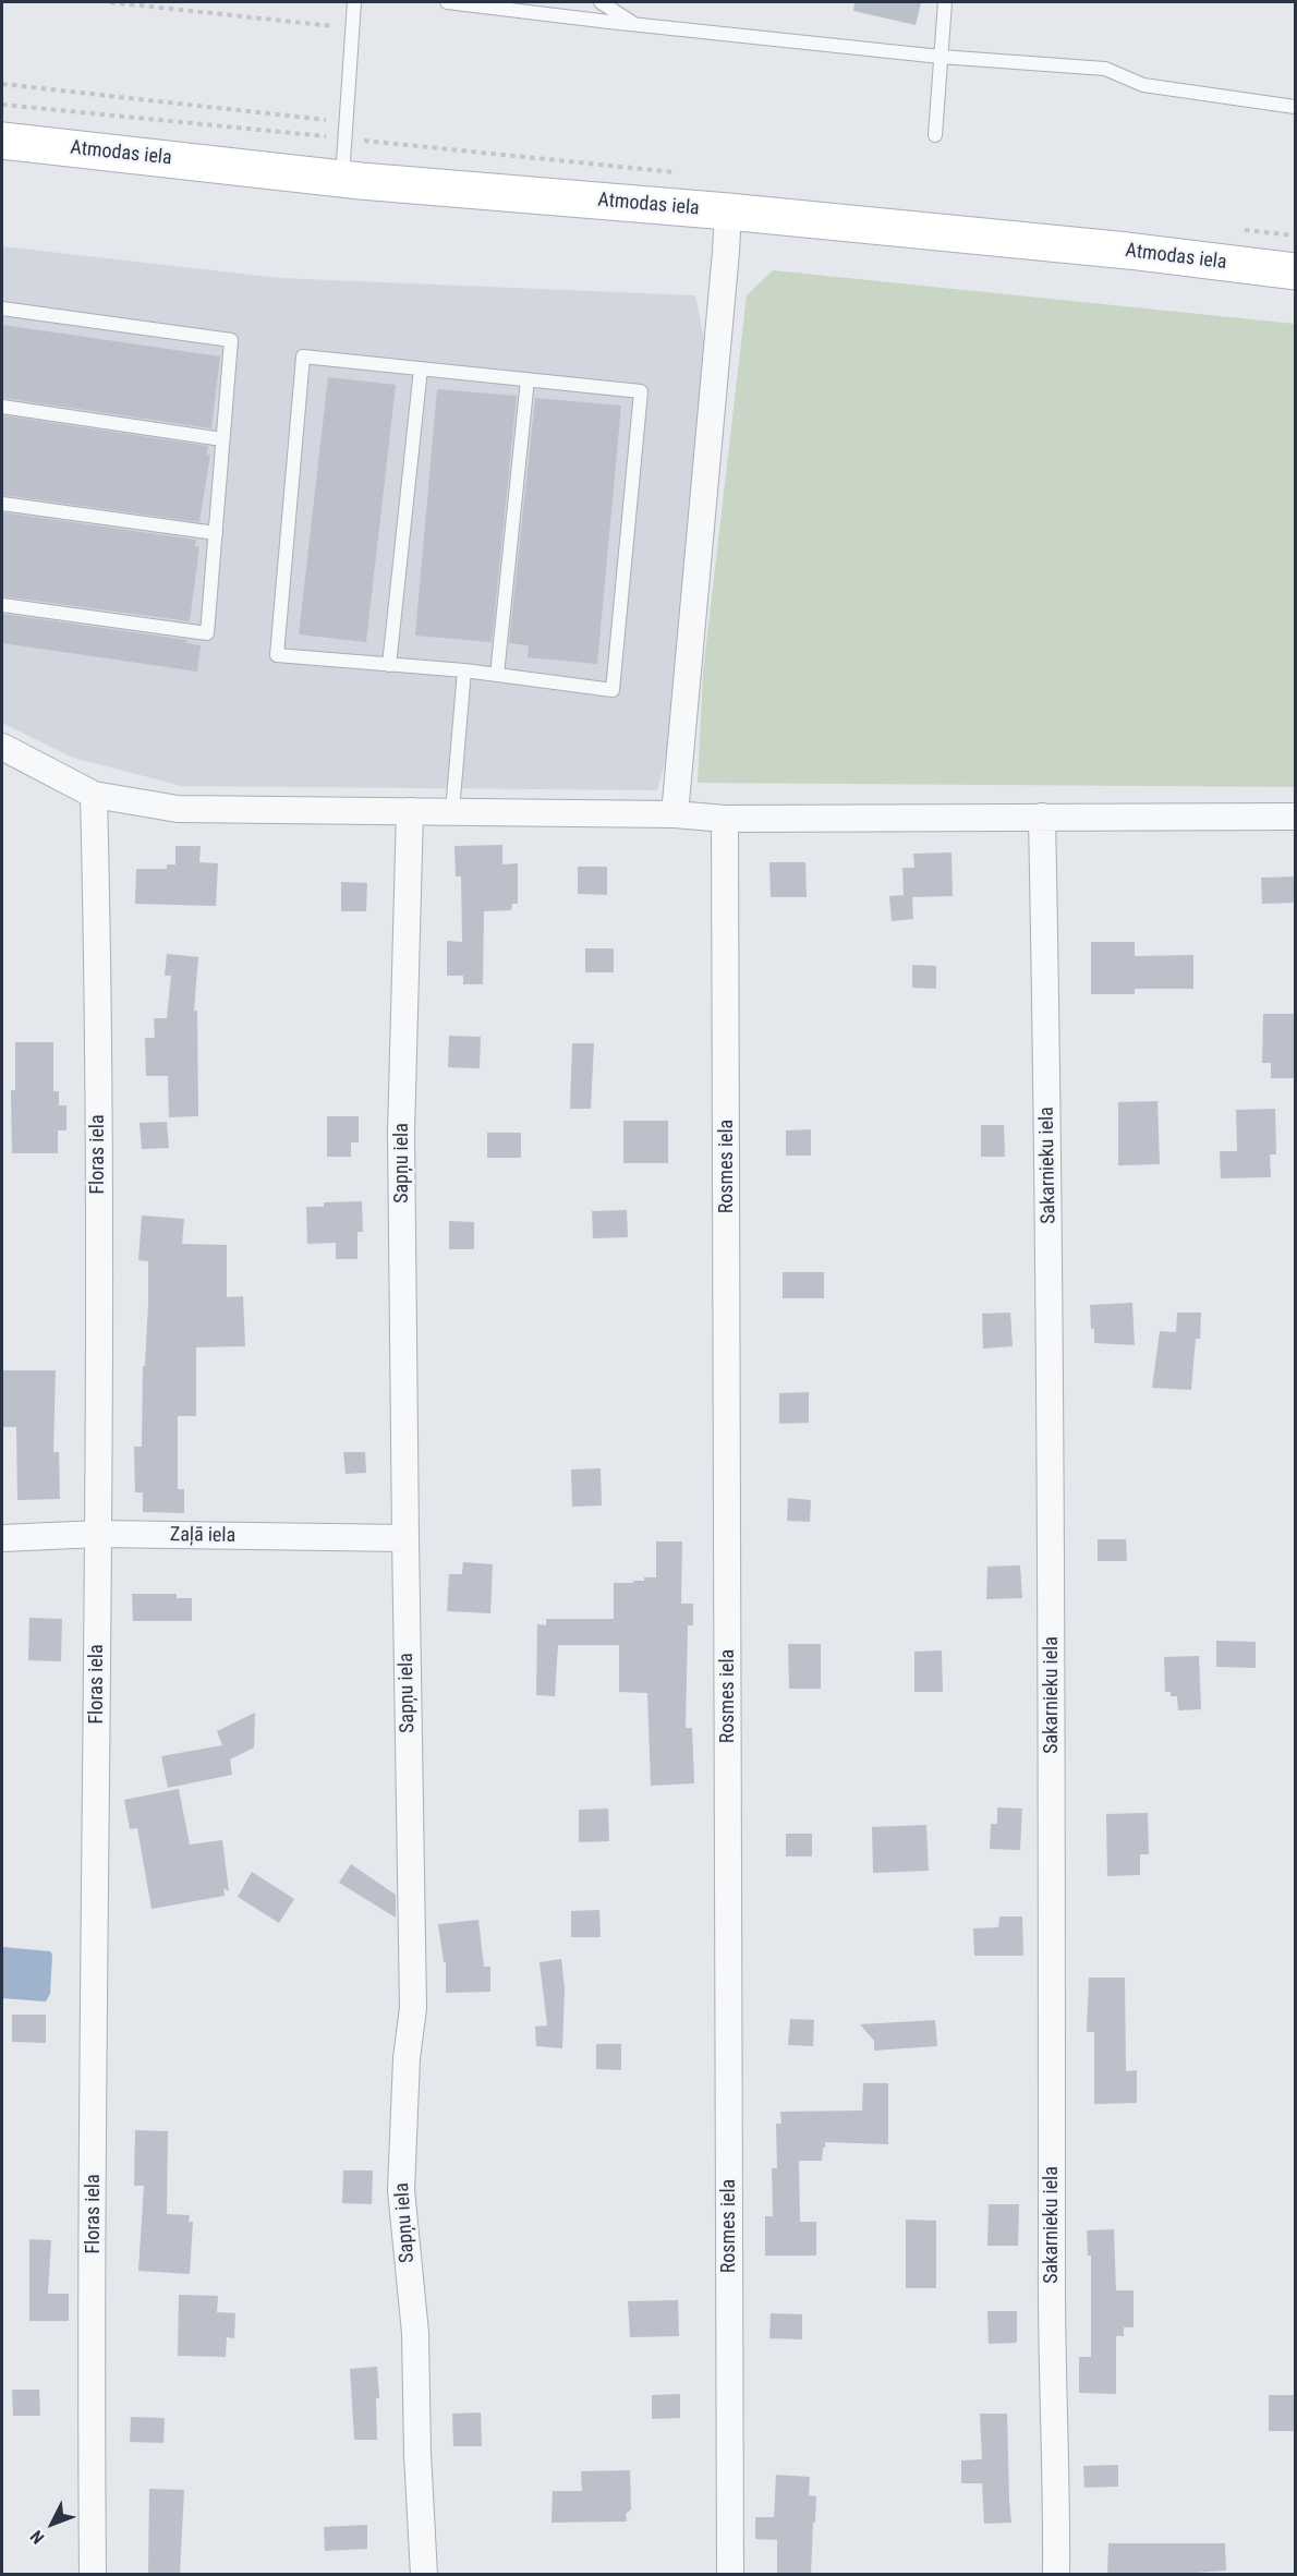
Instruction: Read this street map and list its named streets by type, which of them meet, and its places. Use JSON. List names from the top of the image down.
{
  "streets": {
    "main road": ["Atmodas iela"],
    "street": [
      "Floras iela",
      "Sapņu iela",
      "Sakarnieku iela",
      "Rosmes iela",
      "Zaļā iela"
    ]
  },
  "crossings": [
    ["Floras iela", "Zaļā iela"],
    ["Sapņu iela", "Zaļā iela"]
  ],
  "north": "bottom left"
}
